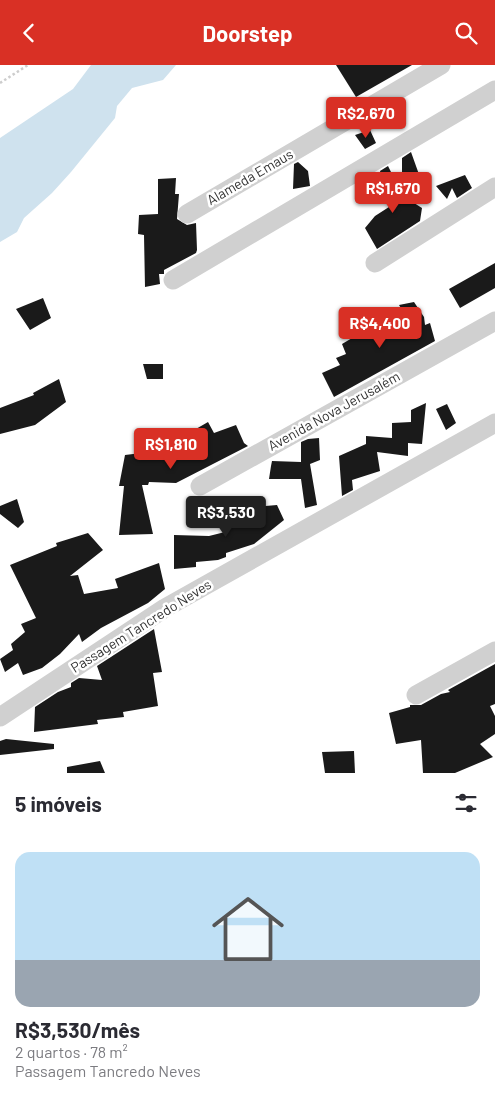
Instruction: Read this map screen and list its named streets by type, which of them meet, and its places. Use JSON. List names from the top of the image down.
{
  "streets": {
    "street": ["Alameda Emaus", "Avenida Nova Jerusalém", "Passagem Tancredo Neves"]
  },
  "page": {
    "header": "Doorstep",
    "price": [
      "R$2,670",
      "R$1,670",
      "R$4,400",
      "R$1,810",
      "R$3,530"
    ],
    "heading": "5 imóveis",
    "list": [
      {
        "name": "R$3,530/mês",
        "note": "2 quartos · 78 m² · Passagem Tancredo Neves"
      }
    ]
  }
}
